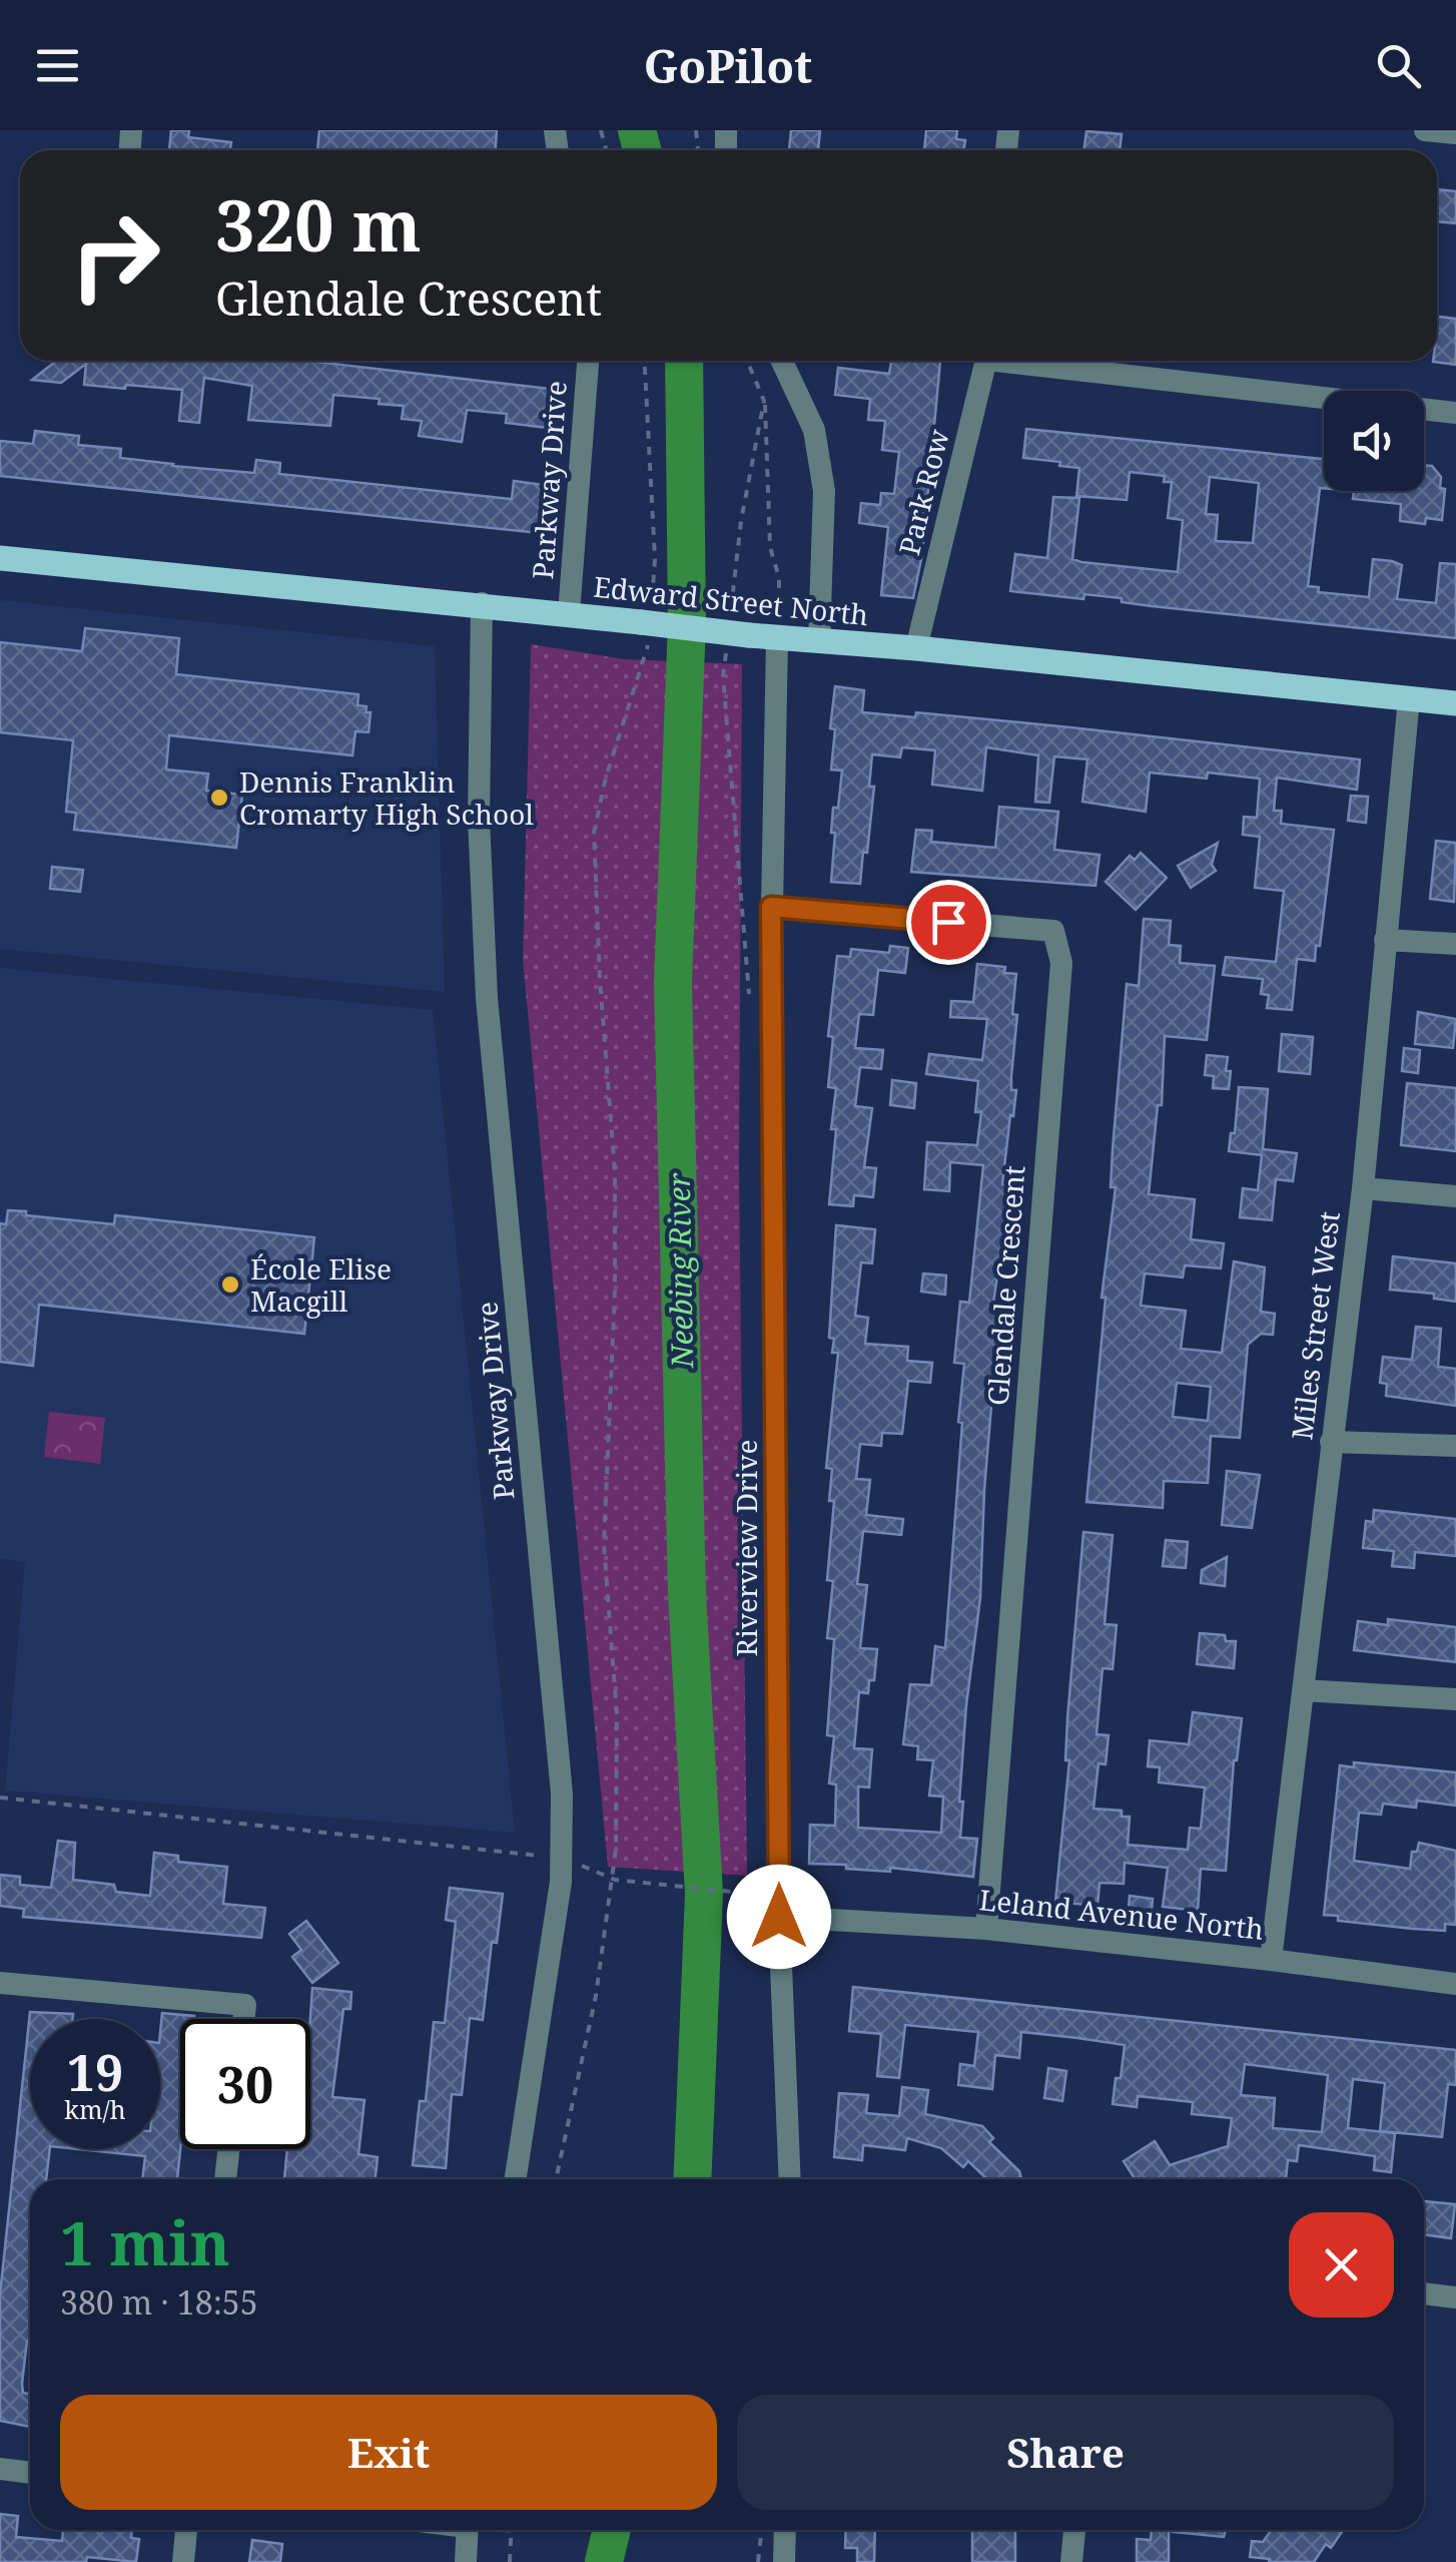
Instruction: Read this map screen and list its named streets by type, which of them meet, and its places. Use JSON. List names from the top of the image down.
{
  "streets": {
    "main road": ["Edward Street North"],
    "street": [
      "Parkway Drive",
      "Park Row",
      "Glendale Crescent",
      "Miles Street West",
      "Riverview Drive",
      "Leland Avenue North"
    ]
  },
  "crossings": [
    ["Parkway Drive", "Edward Street North"],
    ["Park Row", "Edward Street North"],
    ["Edward Street North", "Miles Street West"],
    ["Edward Street North", "Riverview Drive"],
    ["Glendale Crescent", "Riverview Drive"],
    ["Glendale Crescent", "Leland Avenue North"],
    ["Miles Street West", "Leland Avenue North"],
    ["Riverview Drive", "Leland Avenue North"]
  ],
  "water": ["Neebing River"],
  "places": ["Dennis Franklin Cromarty High School", "École Elise Macgill"],
  "page": {
    "header": "GoPilot",
    "turn": ["320 m", "Glendale Crescent"],
    "speed": "19 km/h",
    "limit": "30",
    "heading": ["1 min", "380 m · 18:55"],
    "buttons": ["Exit", "Share"]
  }
}
